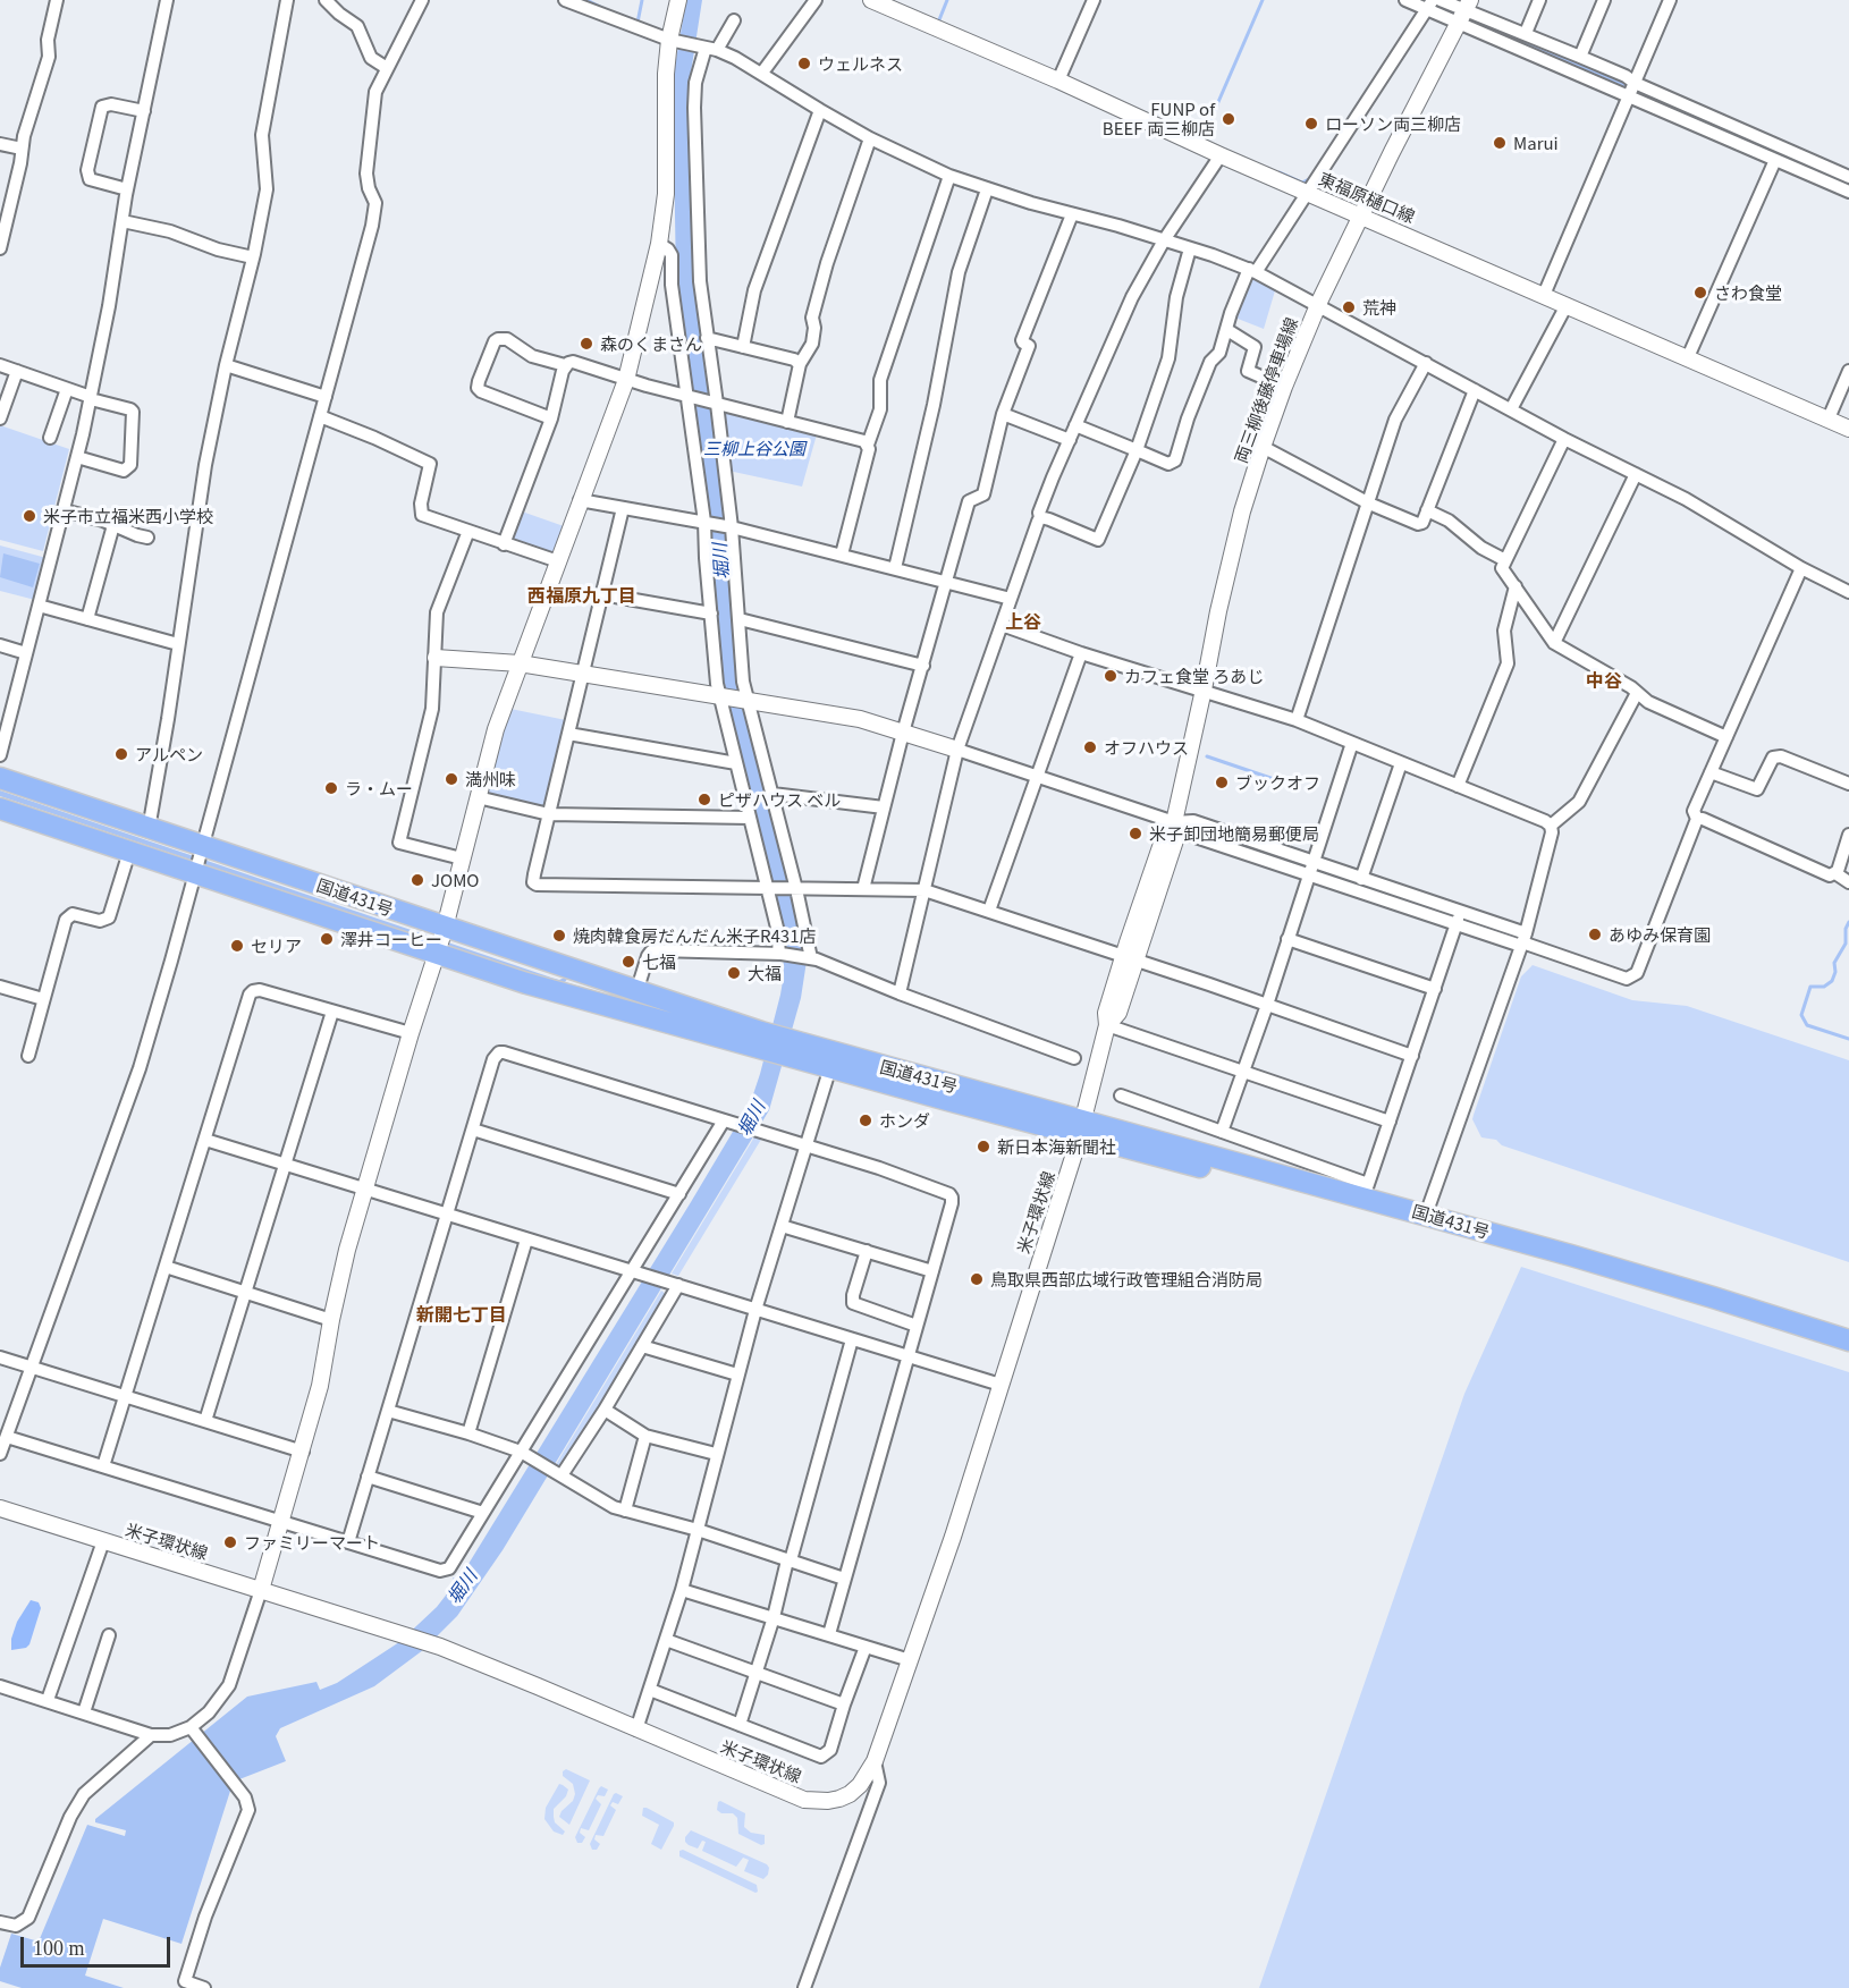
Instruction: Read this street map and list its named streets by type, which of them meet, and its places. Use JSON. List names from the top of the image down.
{
  "streets": {
    "highway": ["国道431号"],
    "main road": ["東福原樋口線", "両三柳後藤停車場線", "米子環状線"]
  },
  "crossings": [
    ["東福原樋口線", "両三柳後藤停車場線"],
    ["両三柳後藤停車場線", "国道431号"],
    ["両三柳後藤停車場線", "米子環状線"],
    ["国道431号", "米子環状線"]
  ],
  "districts": [
    "西福原九丁目",
    "上谷",
    "中谷",
    "新開七丁目"
  ],
  "water": ["堀川"],
  "parks": ["三柳上谷公園"],
  "places": [
    "ウェルネス",
    "FUNP of BEEF 両三柳店",
    "ローソン両三柳店",
    "Marui",
    "さわ食堂",
    "荒神",
    "森のくまさん",
    "米子市立福米西小学校",
    "カフェ食堂 ろあじ",
    "オフハウス",
    "アルペン",
    "満州味",
    "ブックオフ",
    "ラ・ムー",
    "ピザハウス ベル",
    "米子卸団地簡易郵便局",
    "JOMO",
    "あゆみ保育園",
    "焼肉韓食房だんだん米子R431店",
    "澤井コーヒー",
    "セリア",
    "七福",
    "大福",
    "ホンダ",
    "新日本海新聞社",
    "鳥取県西部広域行政管理組合消防局",
    "ファミリーマート"
  ],
  "scale_bar": "100 m"
}
